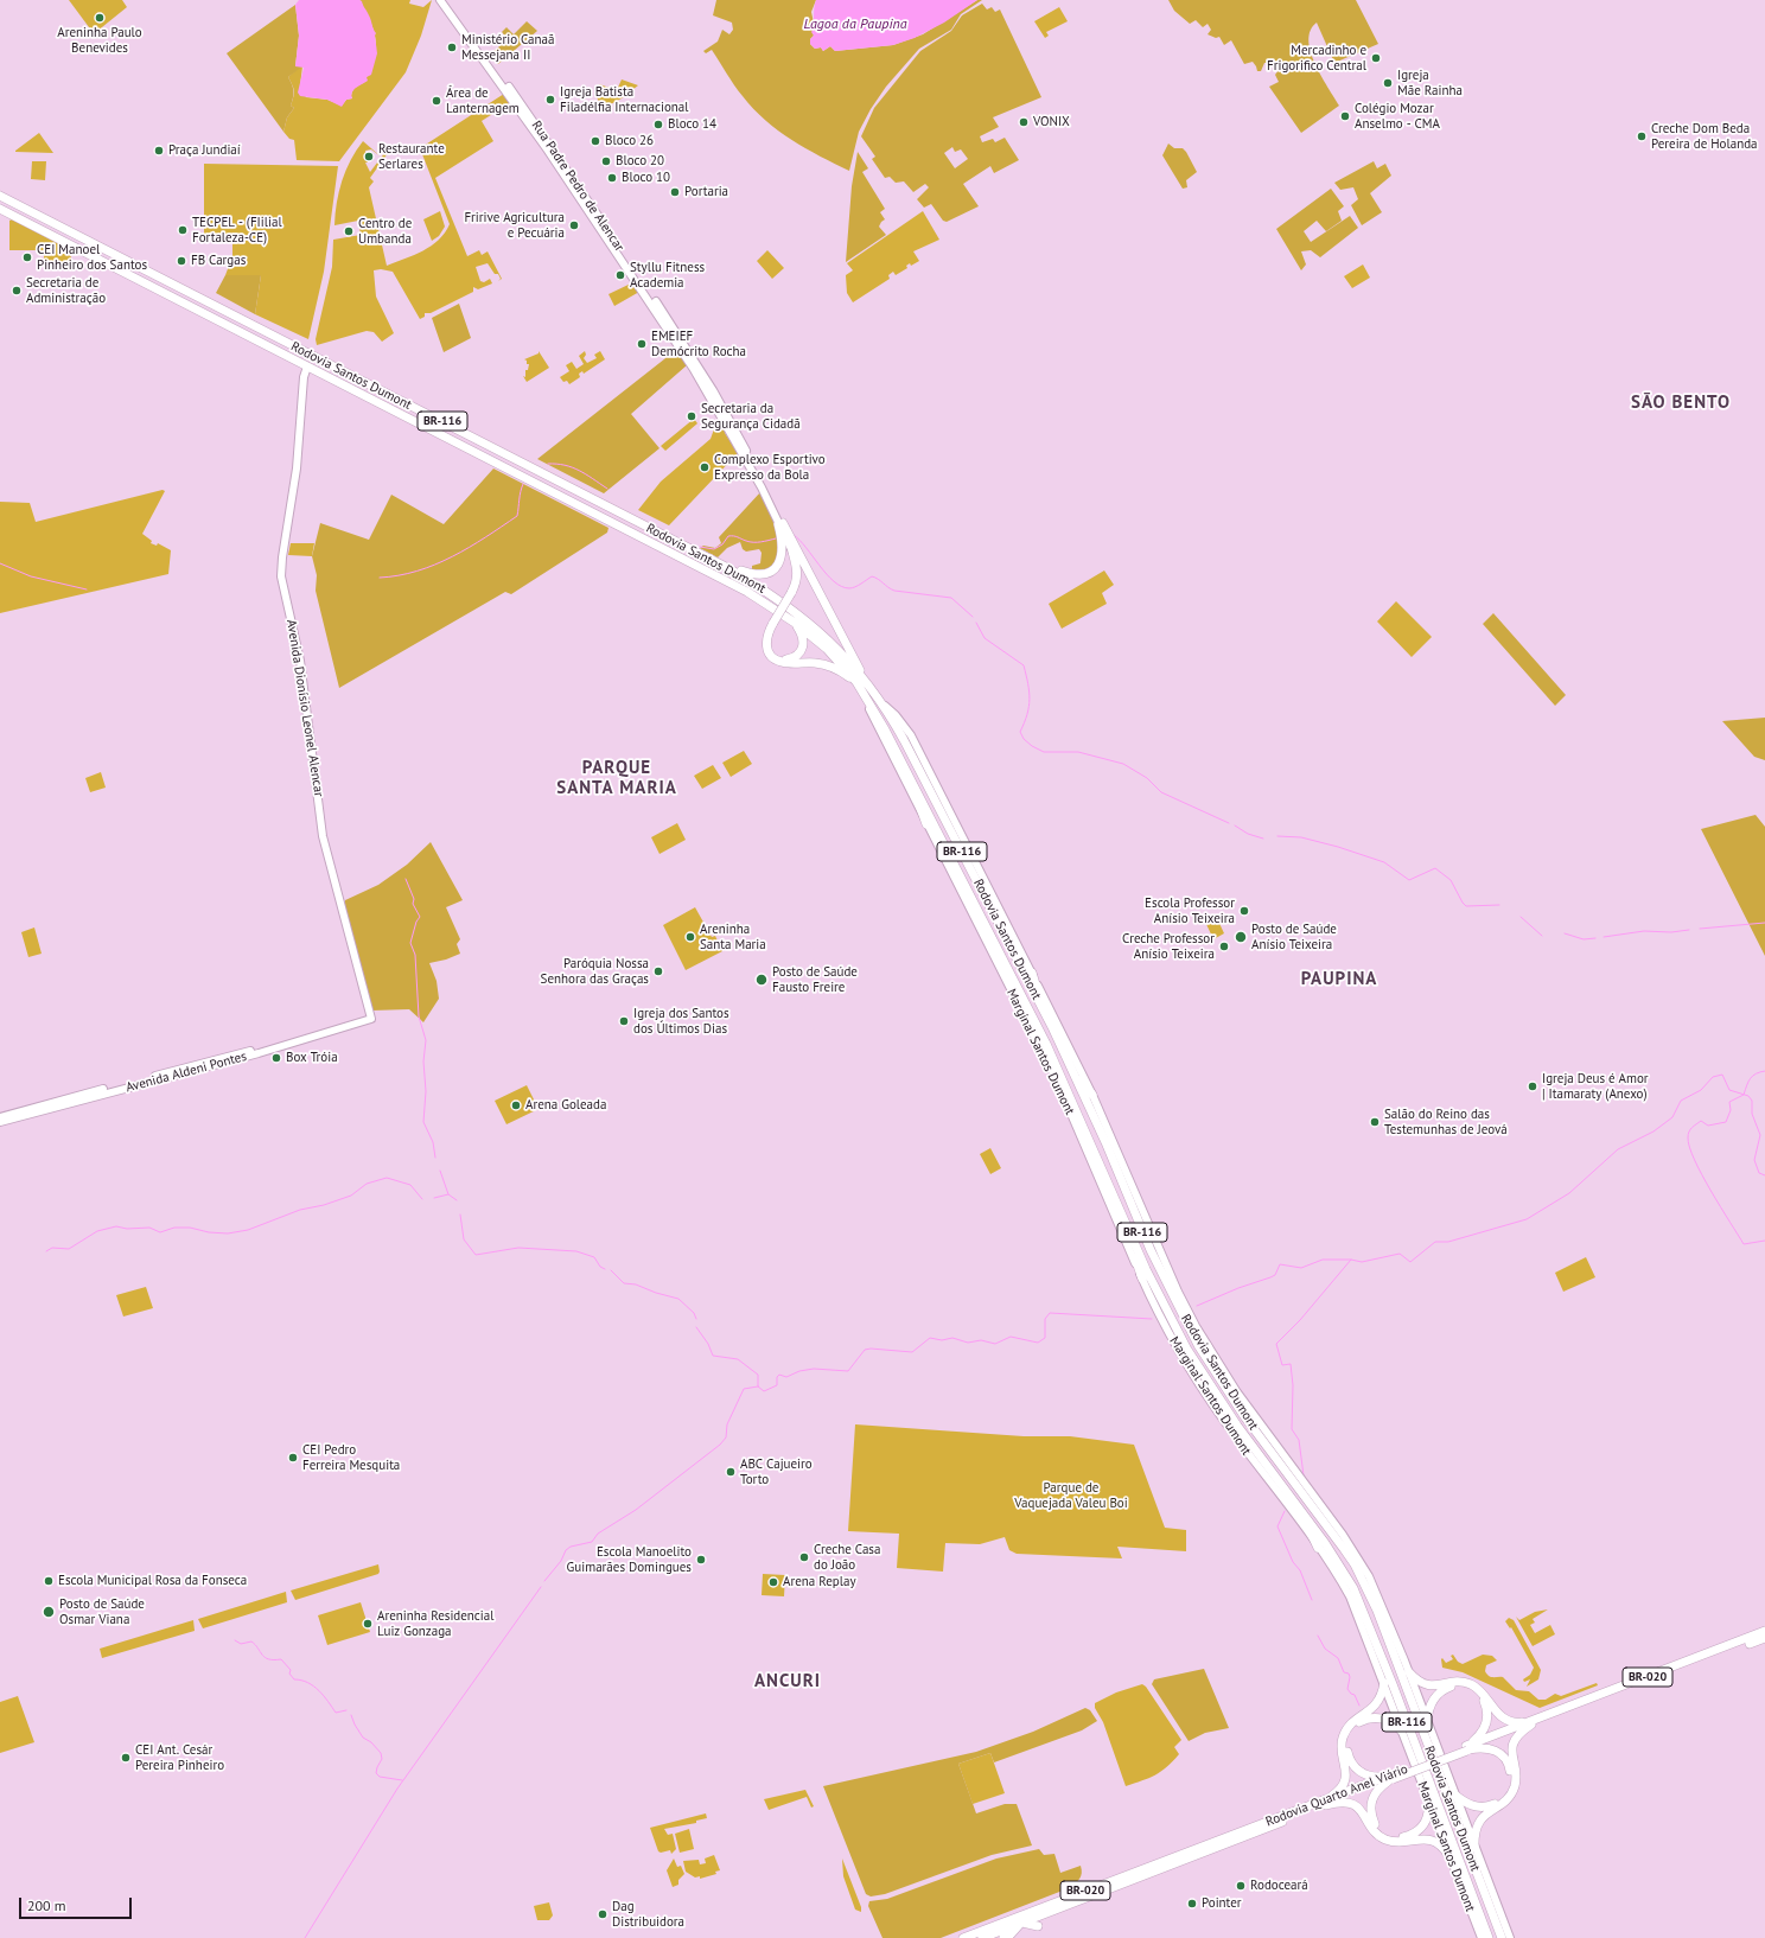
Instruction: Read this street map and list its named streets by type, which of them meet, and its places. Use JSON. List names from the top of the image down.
{
  "streets": {
    "highway": [
      "Rodovia Santos Dumont",
      "BR-116",
      "BR-020",
      "Rodovia Quarto Anel Viário"
    ],
    "main road": [
      "Rua Padre Pedro de Alencar",
      "Avenida Dionísio Leonel Alencar",
      "Marginal Santos Dumont",
      "Avenida Aldeni Pontes"
    ]
  },
  "crossings": [
    ["Rodovia Santos Dumont", "Avenida Dionísio Leonel Alencar"],
    ["Rodovia Santos Dumont", "Marginal Santos Dumont"],
    ["Avenida Dionísio Leonel Alencar", "Avenida Aldeni Pontes"]
  ],
  "districts": [
    "SÃO BENTO",
    "PARQUE SANTA MARIA",
    "PAUPINA",
    "ANCURI"
  ],
  "water": ["Lagoa da Paupina"],
  "parks": ["Parque de Vaquejada Valeu Boi"],
  "places": [
    "Areninha Paulo Benevides",
    "Ministério Canaã Messejana II",
    "Mercadinho e Frigorifico Central",
    "Igreja Mãe Rainha",
    "Igreja Batista Filadélfia Internacional",
    "Área de Lanternagem",
    "Colégio Mozar Anselmo - CMA",
    "VONIX",
    "Bloco 14",
    "Creche Dom Beda Pereira de Holanda",
    "Bloco 26",
    "Praça Jundiaí",
    "Restaurante Serlares",
    "Bloco 20",
    "Bloco 10",
    "Portaria",
    "Fririve Agricultura e Pecuária",
    "TECPEL - (FIilial Fortaleza-CE)",
    "Centro de Umbanda",
    "CEI Manoel Pinheiro dos Santos",
    "FB Cargas",
    "Styllu Fitness Academia",
    "Secretaria de Administração",
    "EMEIEF Demócrito Rocha",
    "Secretaria da Segurança Cidadã",
    "Complexo Esportivo Expresso da Bola",
    "Escola Professor Anísio Teixeira",
    "Areninha Santa Maria",
    "Posto de Saúde Anísio Teixeira",
    "Creche Professor Anísio Teixeira",
    "Paróquia Nossa Senhora das Graças",
    "Posto de Saúde Fausto Freire",
    "Igreja dos Santos dos Últimos Dias",
    "Box Tróia",
    "Igreja Deus é Amor | Itamaraty (Anexo)",
    "Arena Goleada",
    "Salão do Reino das Testemunhas de Jeová",
    "CEI Pedro Ferreira Mesquita",
    "ABC Cajueiro Torto",
    "Creche Casa do João",
    "Escola Manoelito Guimarães Domingues",
    "Escola Municipal Rosa da Fonseca",
    "Arena Replay",
    "Posto de Saúde Osmar Viana",
    "Areninha Residencial Luiz Gonzaga",
    "CEI Ant. Cesár Pereira Pinheiro",
    "Rodoceará",
    "Pointer",
    "Dag Distribuidora"
  ],
  "scale_bar": "200 m"
}
